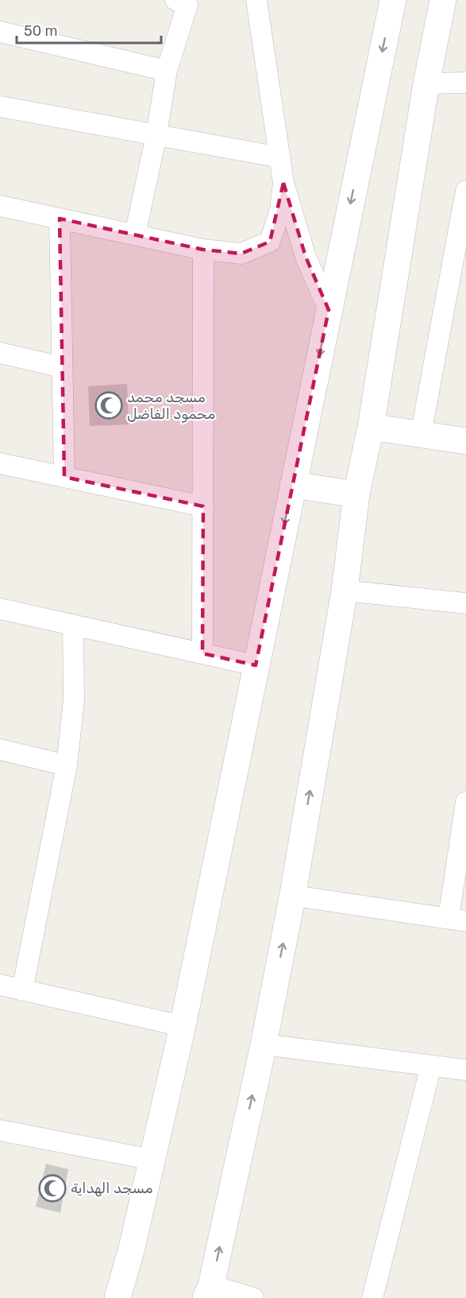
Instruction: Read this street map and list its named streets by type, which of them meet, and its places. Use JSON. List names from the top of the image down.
{
  "places": {
    "mosque": ["مسجد محمد محمود الفاضل", "مسجد الهداية"]
  },
  "scale_bar": "50 m"
}
